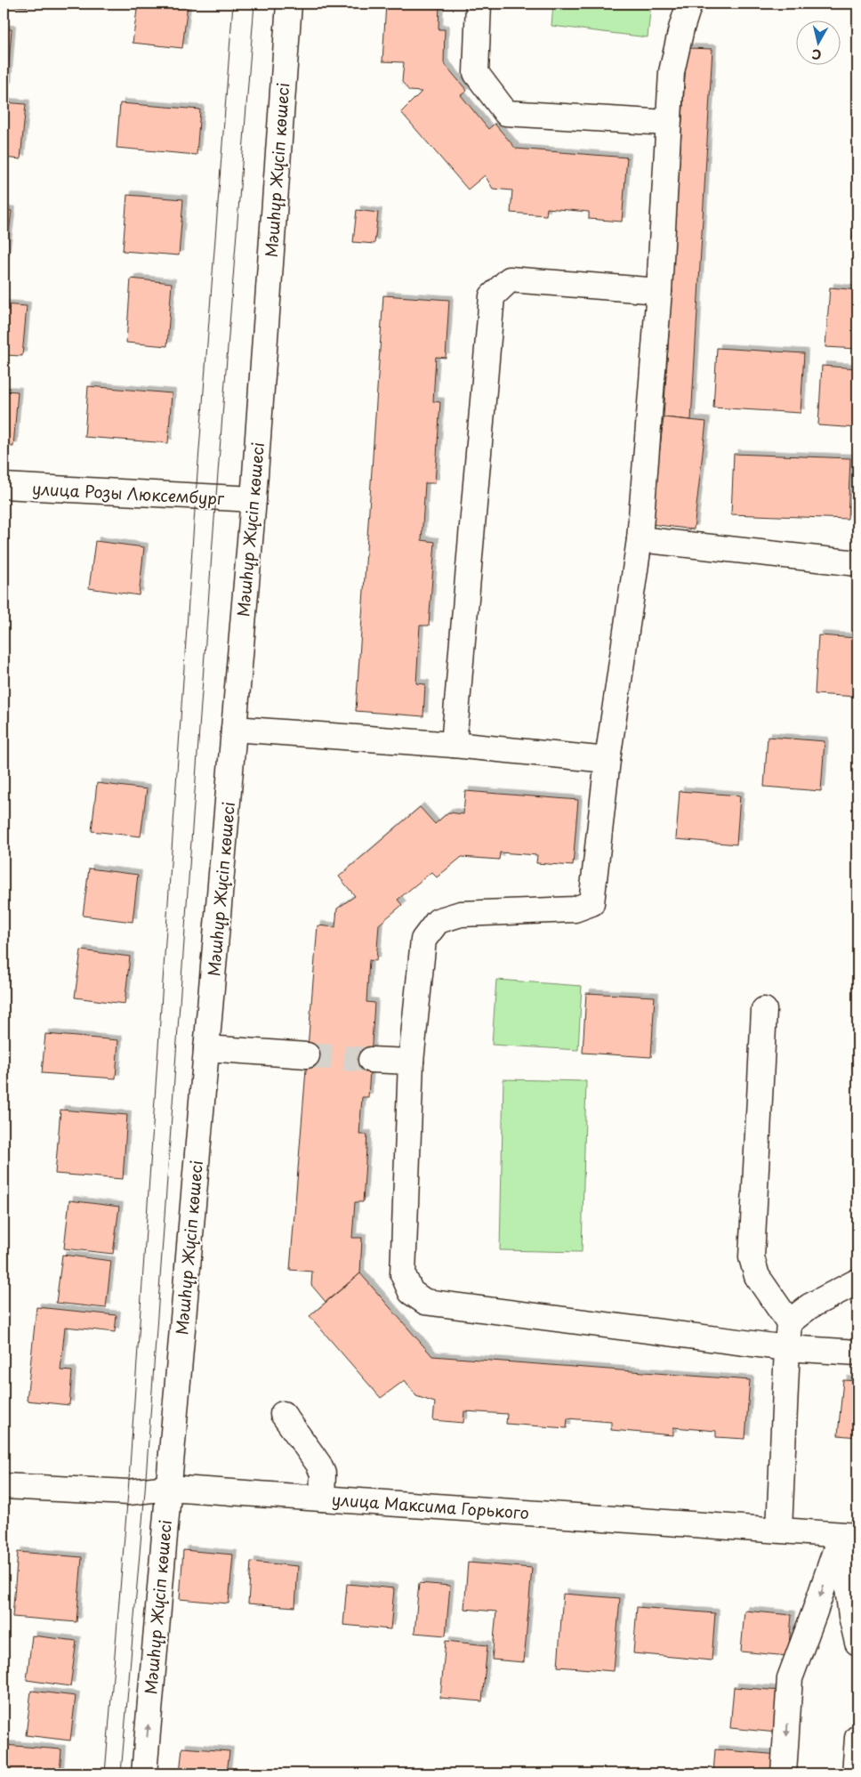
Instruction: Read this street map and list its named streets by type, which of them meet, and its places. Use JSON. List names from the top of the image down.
{
  "streets": {
    "street": ["Мәшһүр Жүсіп көшесі", "улица Розы Люксембург", "улица Максима Горького"]
  },
  "crossings": [
    ["Мәшһүр Жүсіп көшесі", "улица Розы Люксембург"],
    ["Мәшһүр Жүсіп көшесі", "улица Максима Горького"]
  ],
  "north": "bottom"
}
